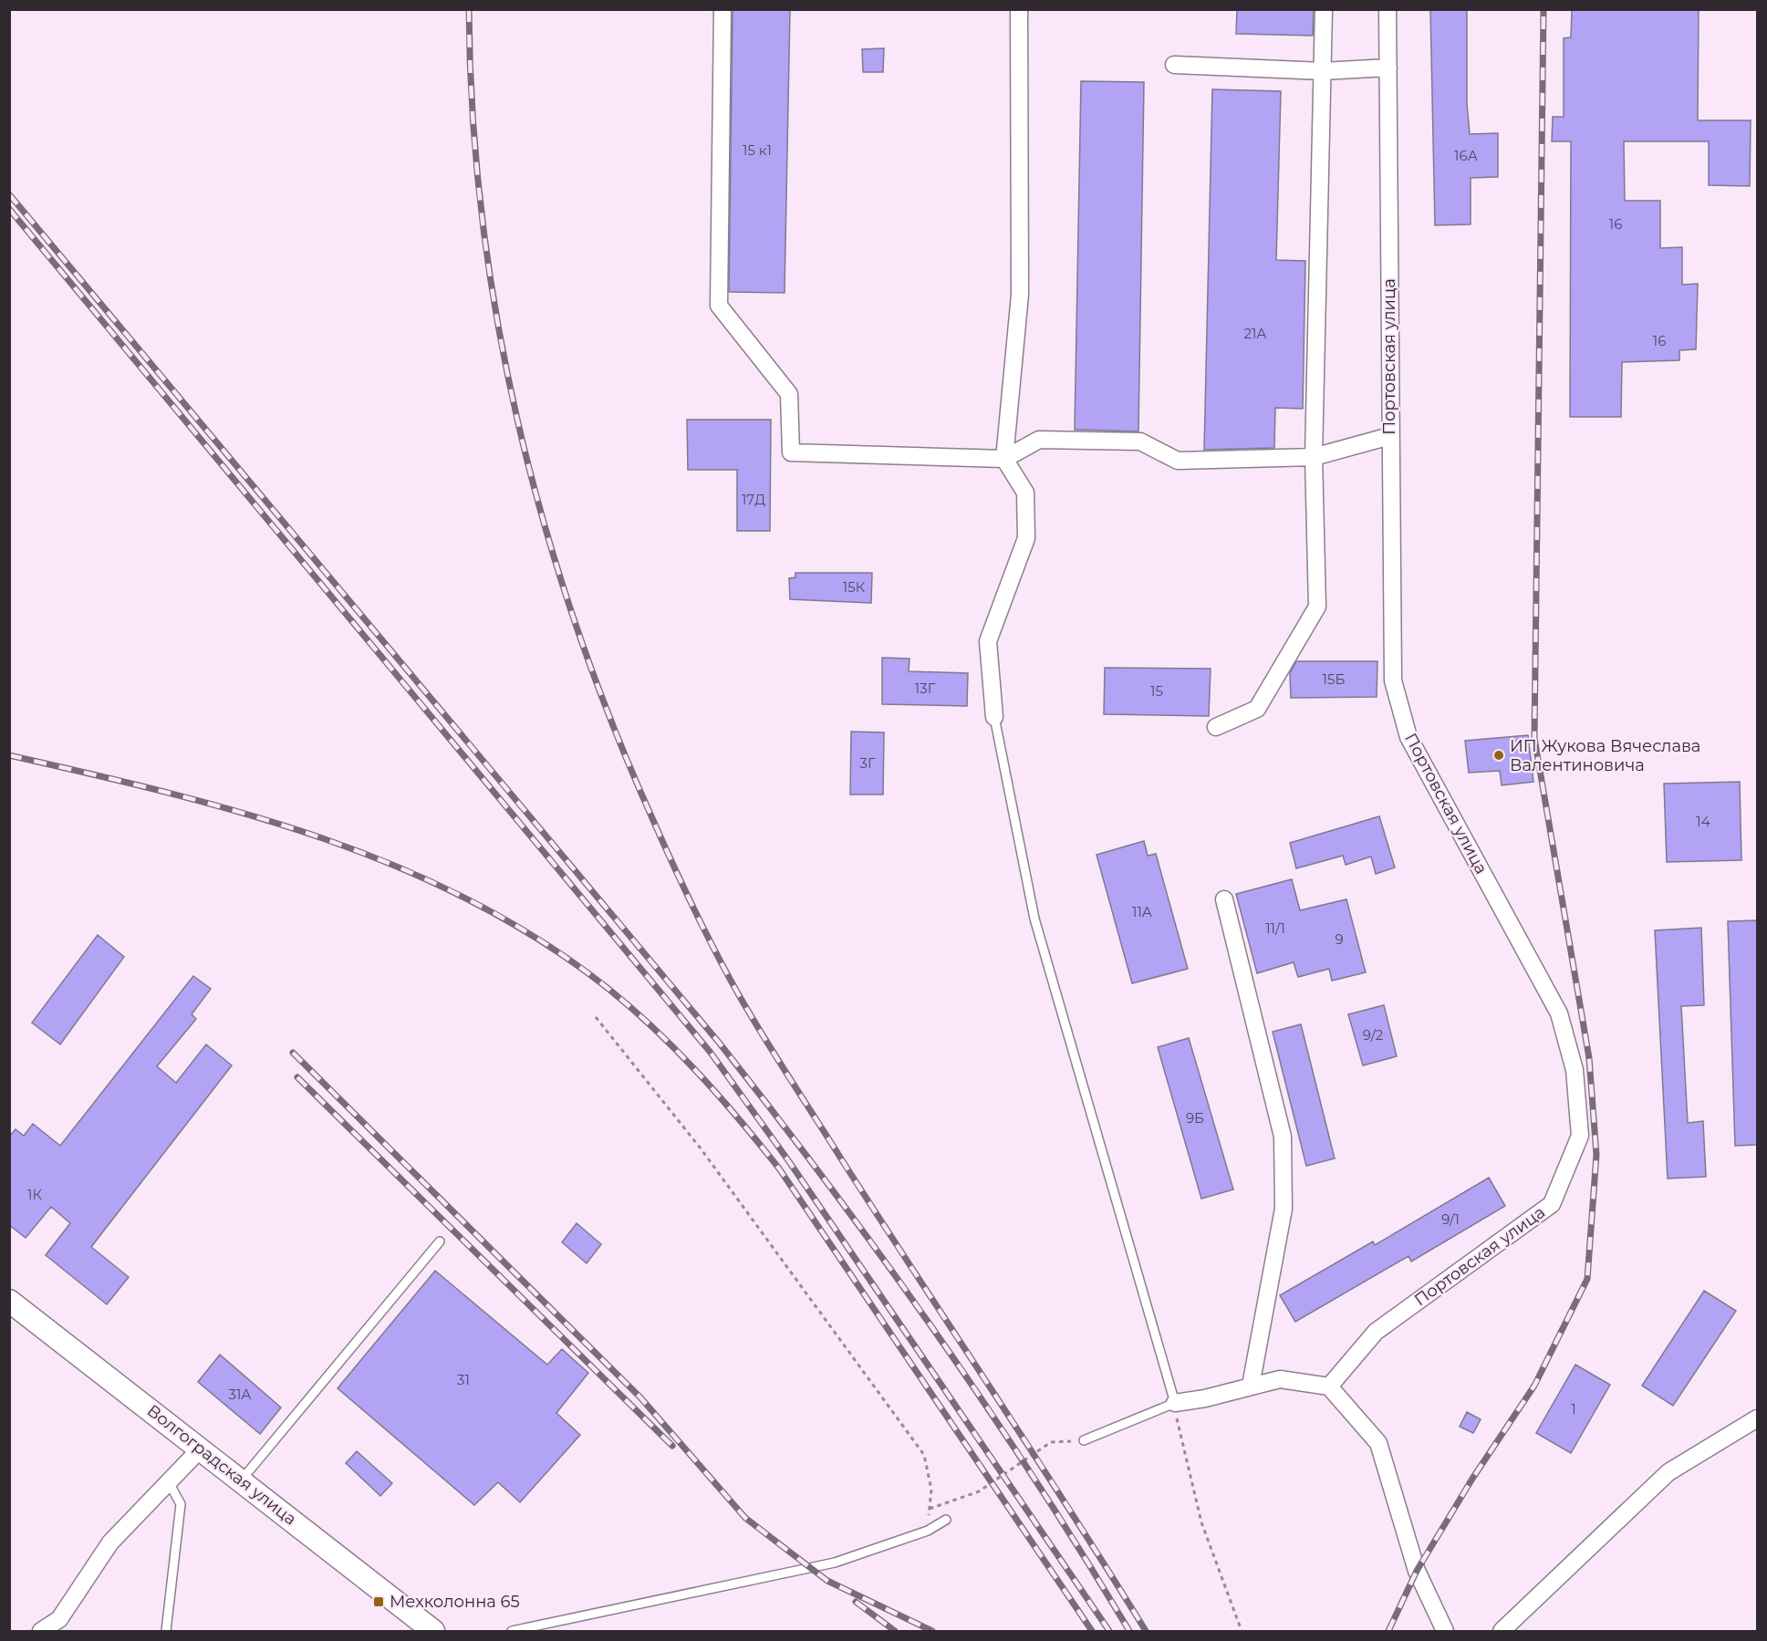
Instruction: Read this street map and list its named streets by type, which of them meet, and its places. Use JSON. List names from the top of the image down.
{
  "streets": {
    "main road": ["Волгоградская улица"],
    "street": ["Портовская улица"]
  },
  "places": {
    "other": ["ИП Жукова Вячеслава Валентиновича"],
    "transit": ["Мехколонна 65"]
  },
  "house_numbers": [
    "15 к1",
    "16А",
    "16",
    "21А",
    "16",
    "17Д",
    "15К",
    "15Б",
    "13Г",
    "15",
    "3Г",
    "14",
    "11А",
    "11/1",
    "9",
    "9/2",
    "9Б",
    "1К",
    "9/1",
    "31",
    "31А",
    "1"
  ]
}
